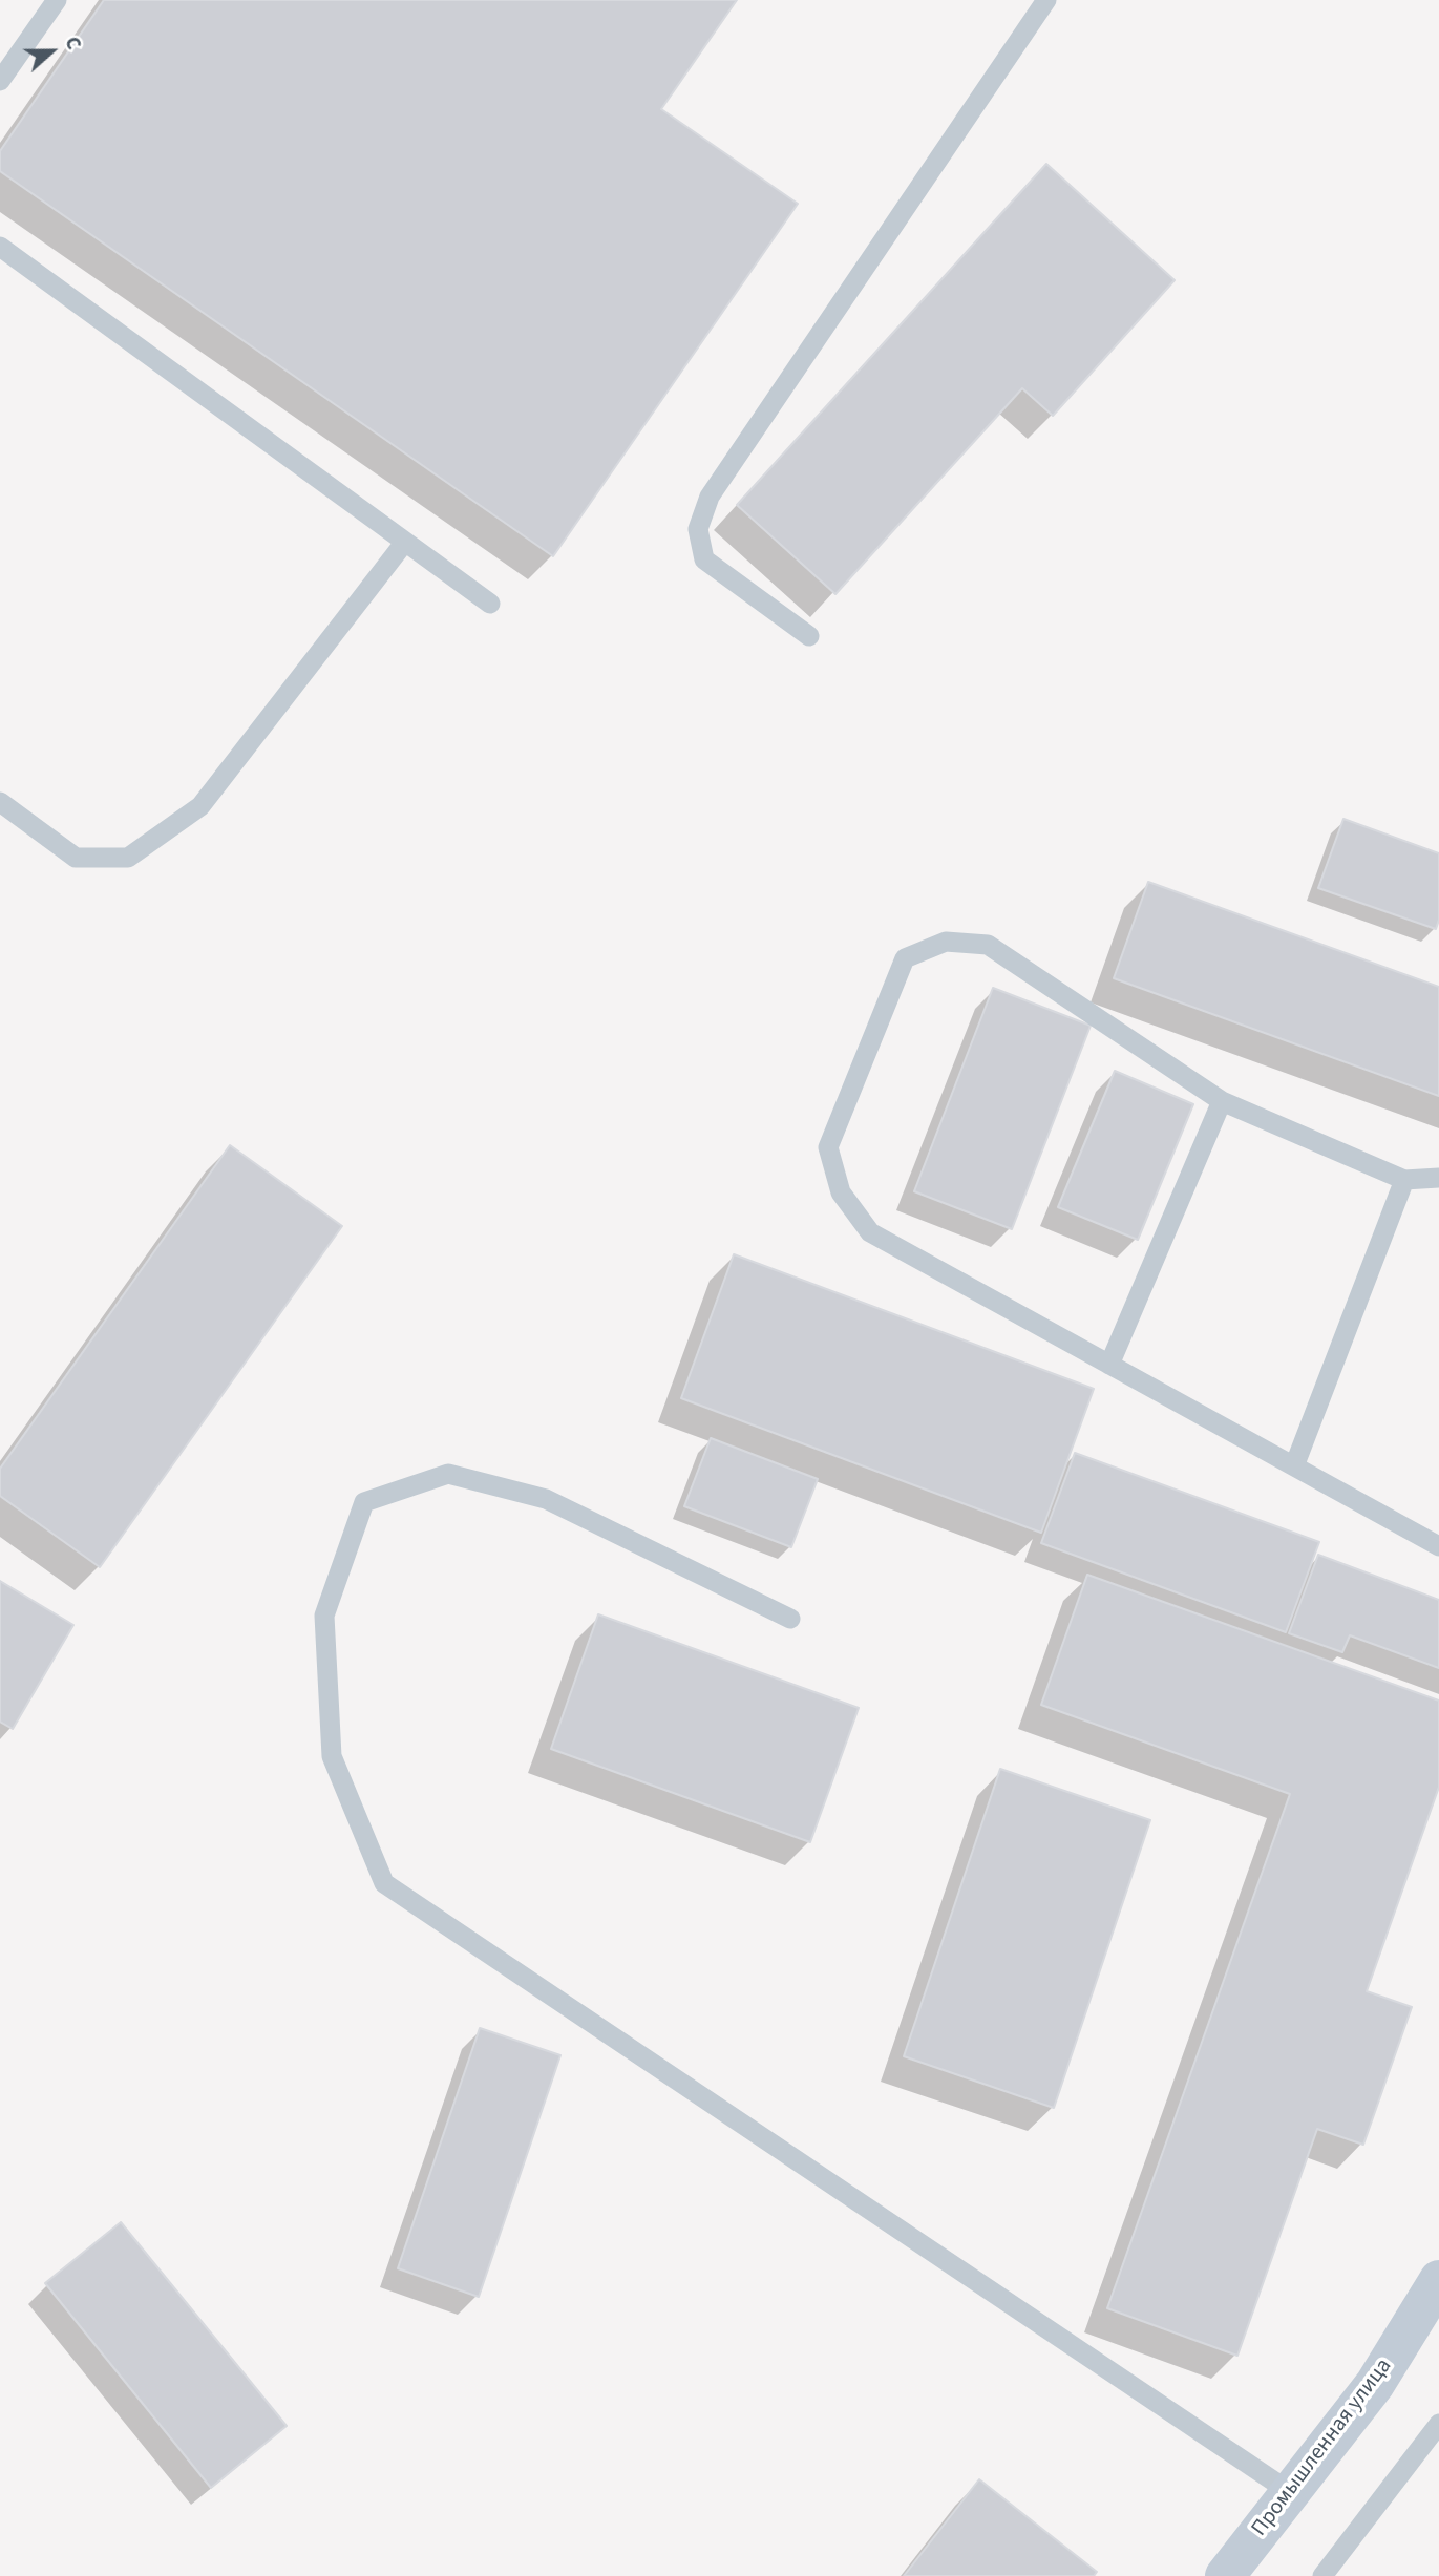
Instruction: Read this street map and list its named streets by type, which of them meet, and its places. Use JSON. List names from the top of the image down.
{
  "streets": {
    "street": ["Промышленная улица"]
  },
  "north": "right"
}
